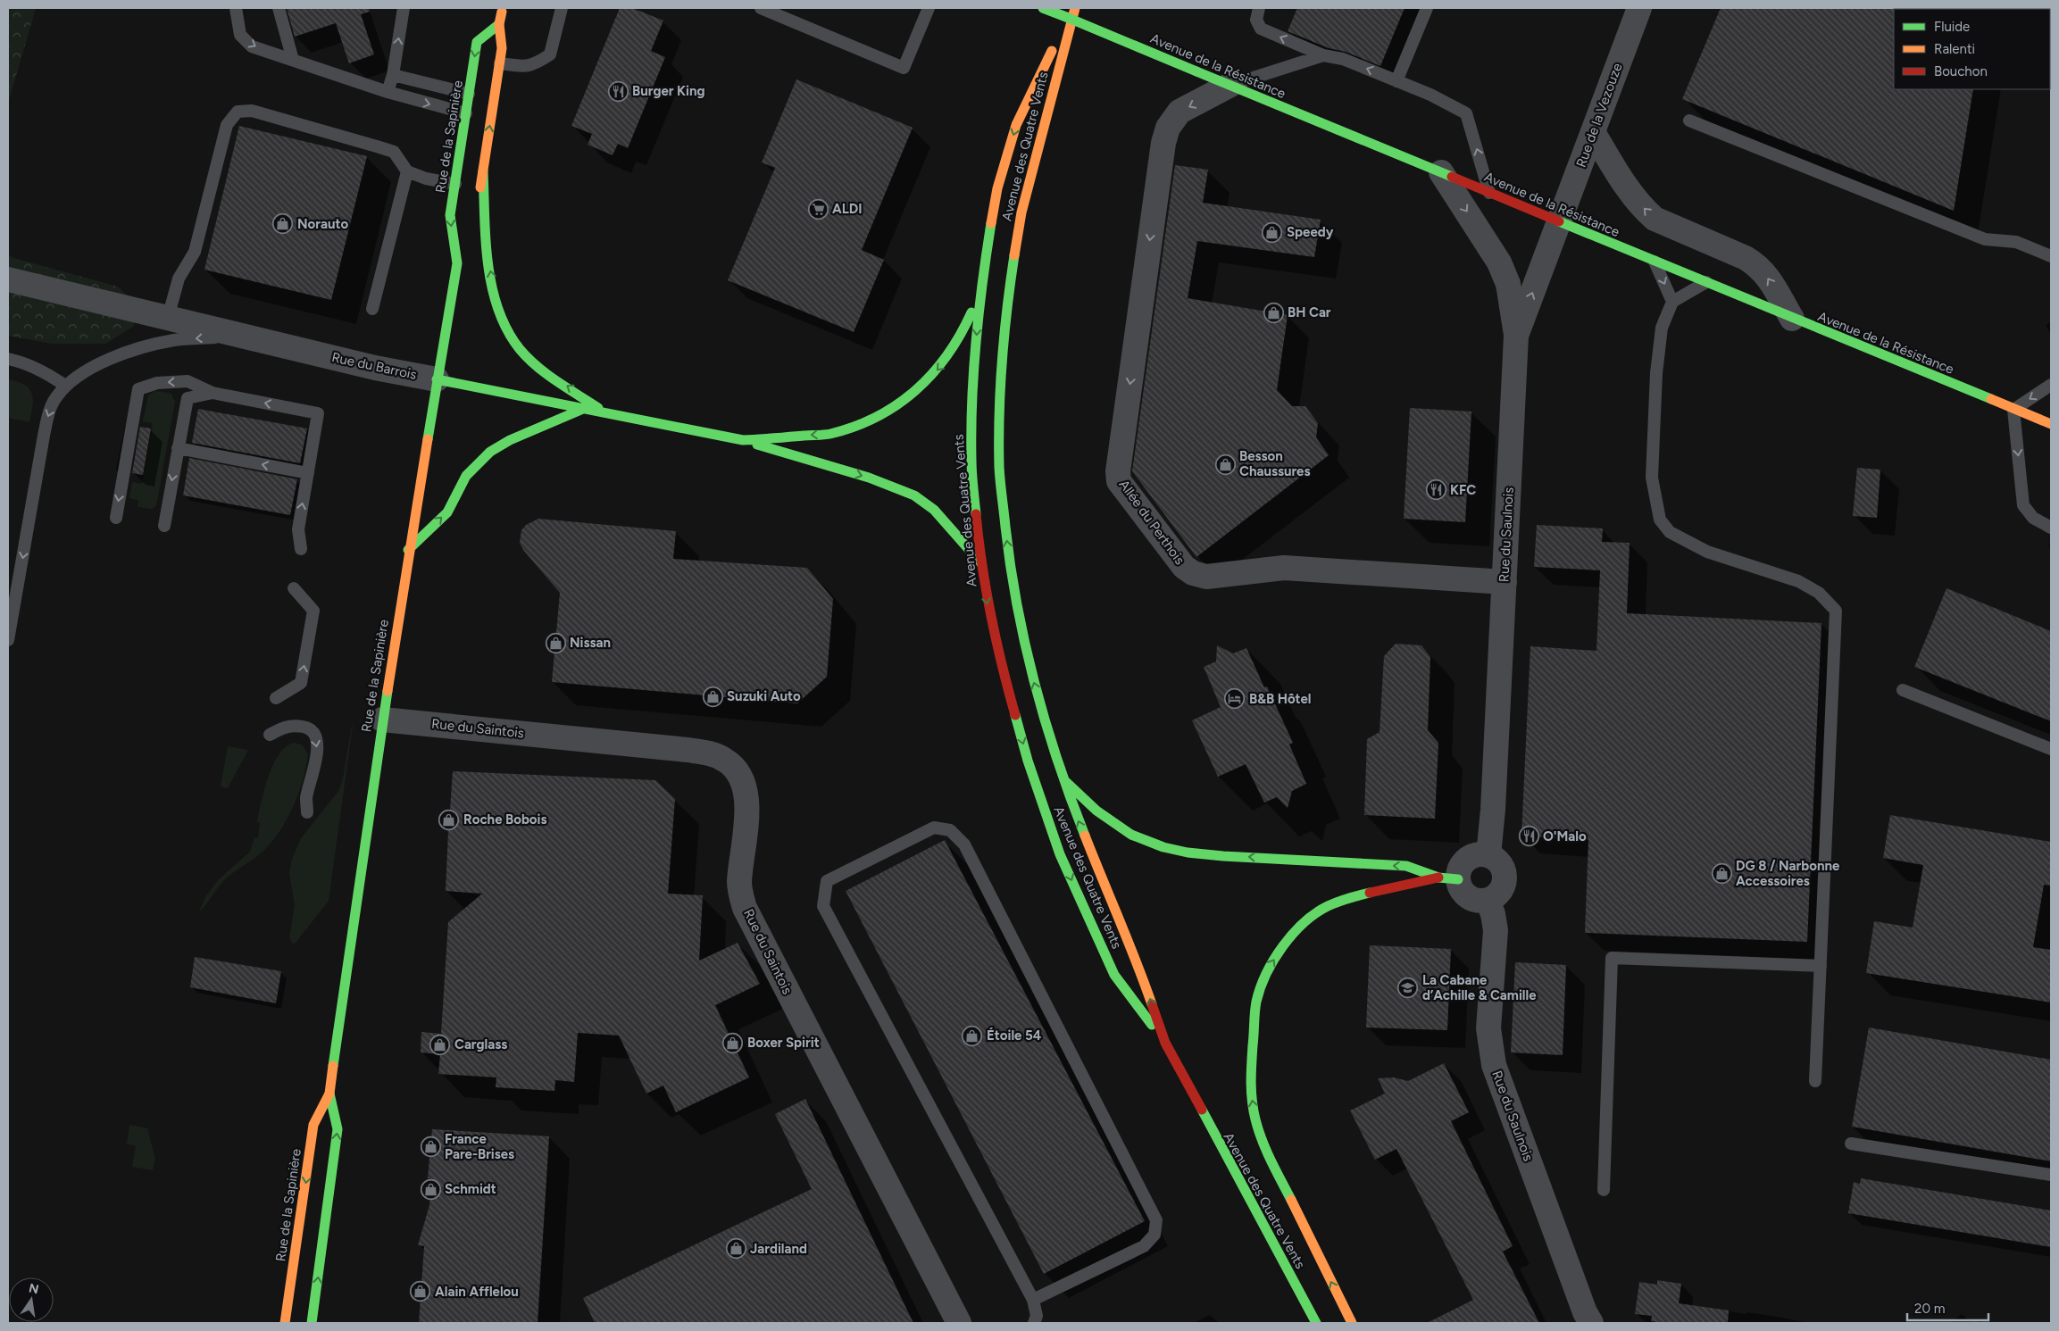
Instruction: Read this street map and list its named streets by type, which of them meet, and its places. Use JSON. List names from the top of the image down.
{
  "streets": {
    "main road": [
      "Avenue de la Résistance",
      "Rue de la Sapinière",
      "Avenue des Quatre Vents",
      "Rue du Barrois"
    ],
    "street": [
      "Rue de la Vezouze",
      "Allée du Perthois",
      "Rue du Saulnois",
      "Rue du Saintois"
    ]
  },
  "crossings": [
    ["Avenue de la Résistance", "Rue de la Vezouze"],
    ["Avenue de la Résistance", "Allée du Perthois"],
    ["Avenue de la Résistance", "Rue du Saulnois"],
    ["Rue de la Vezouze", "Rue du Saulnois"],
    ["Rue de la Sapinière", "Rue du Barrois"],
    ["Rue de la Sapinière", "Rue du Saintois"],
    ["Allée du Perthois", "Rue du Saulnois"]
  ],
  "places": {
    "restaurant": ["Burger King", "KFC", "O'Malo"],
    "supermarket": ["ALDI"],
    "shop": [
      "Norauto",
      "Speedy",
      "BH Car",
      "Besson Chaussures",
      "Nissan",
      "Suzuki Auto",
      "Roche Bobois",
      "DG 8 / Narbonne Accessoires",
      "Étoile 54",
      "Boxer Spirit",
      "Carglass",
      "France Pare-Brises",
      "Schmidt",
      "Jardiland",
      "Alain Afflelou"
    ],
    "hotel": ["B&B Hôtel"],
    "school or university": ["La Cabane d’Achille & Camille"]
  },
  "legend": ["Fluide", "Ralenti", "Bouchon"],
  "scale_bar": "20 m",
  "north": "top"
}
